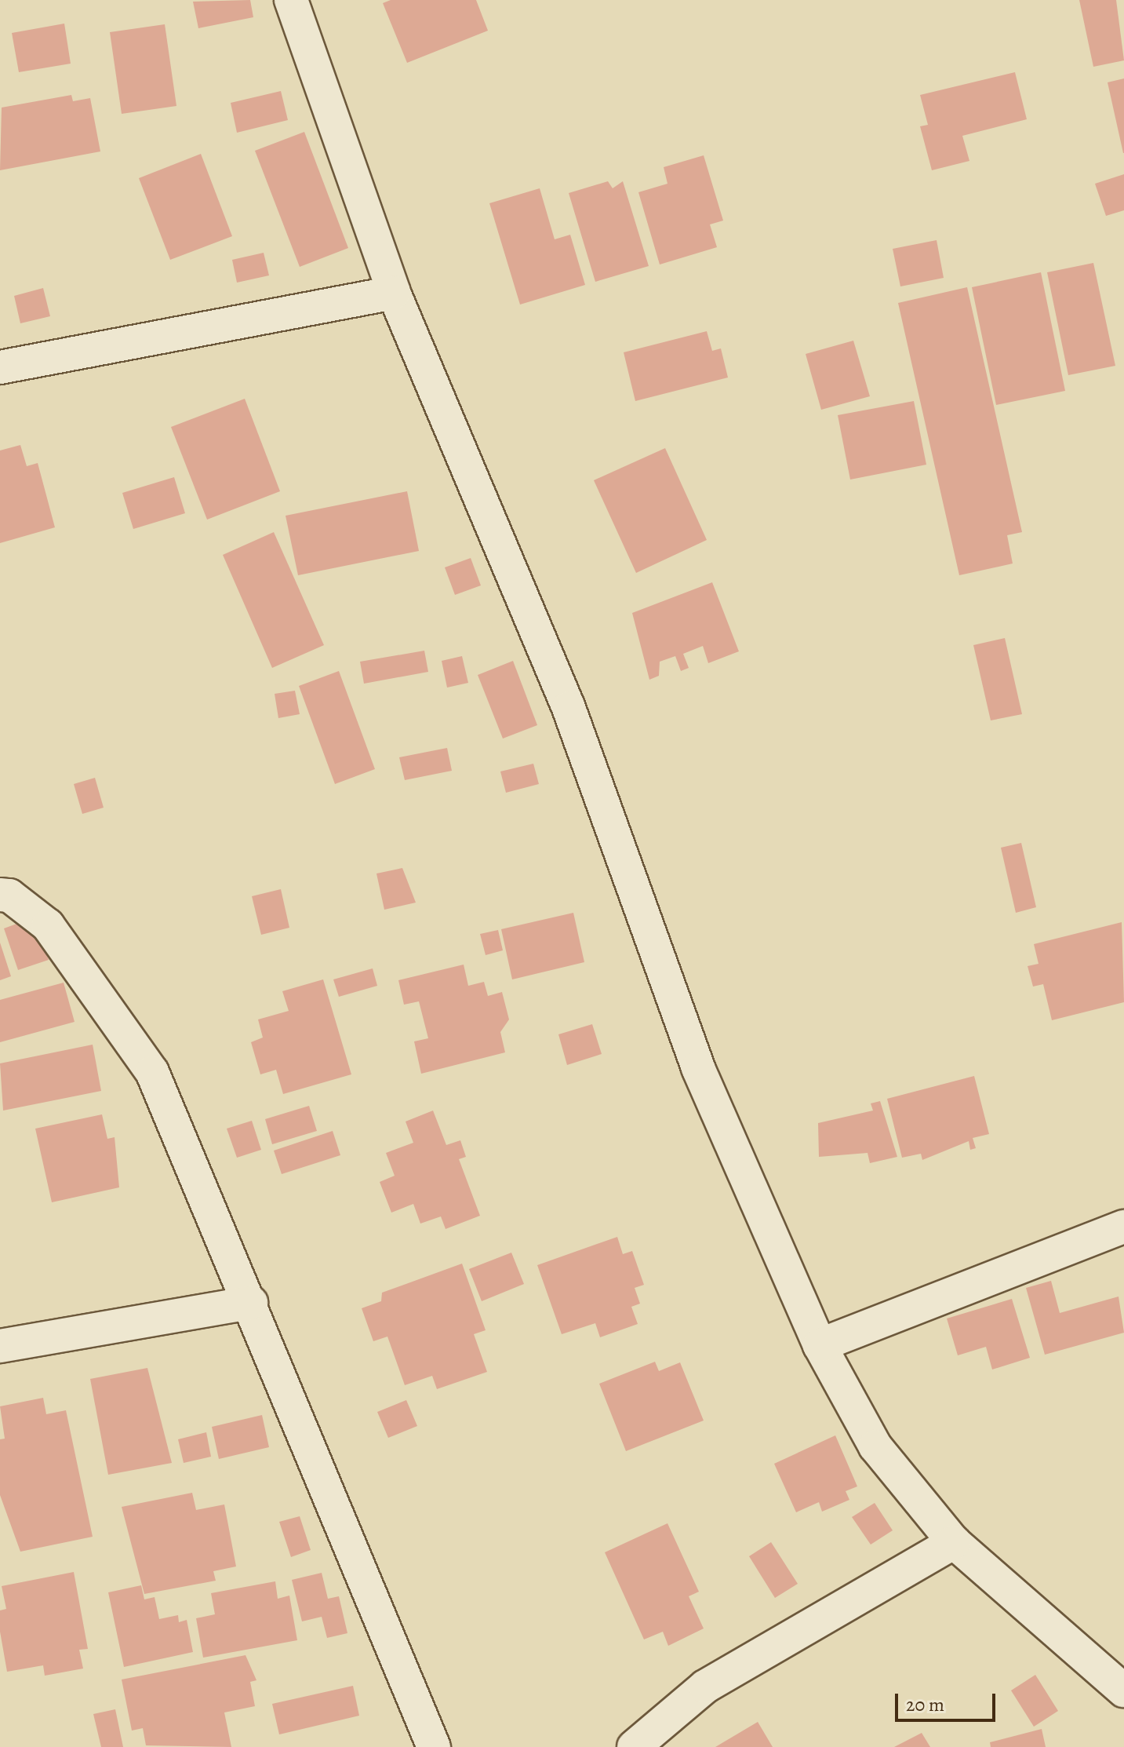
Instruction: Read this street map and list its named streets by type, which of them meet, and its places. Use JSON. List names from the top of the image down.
{
  "scale_bar": "20 m"
}
